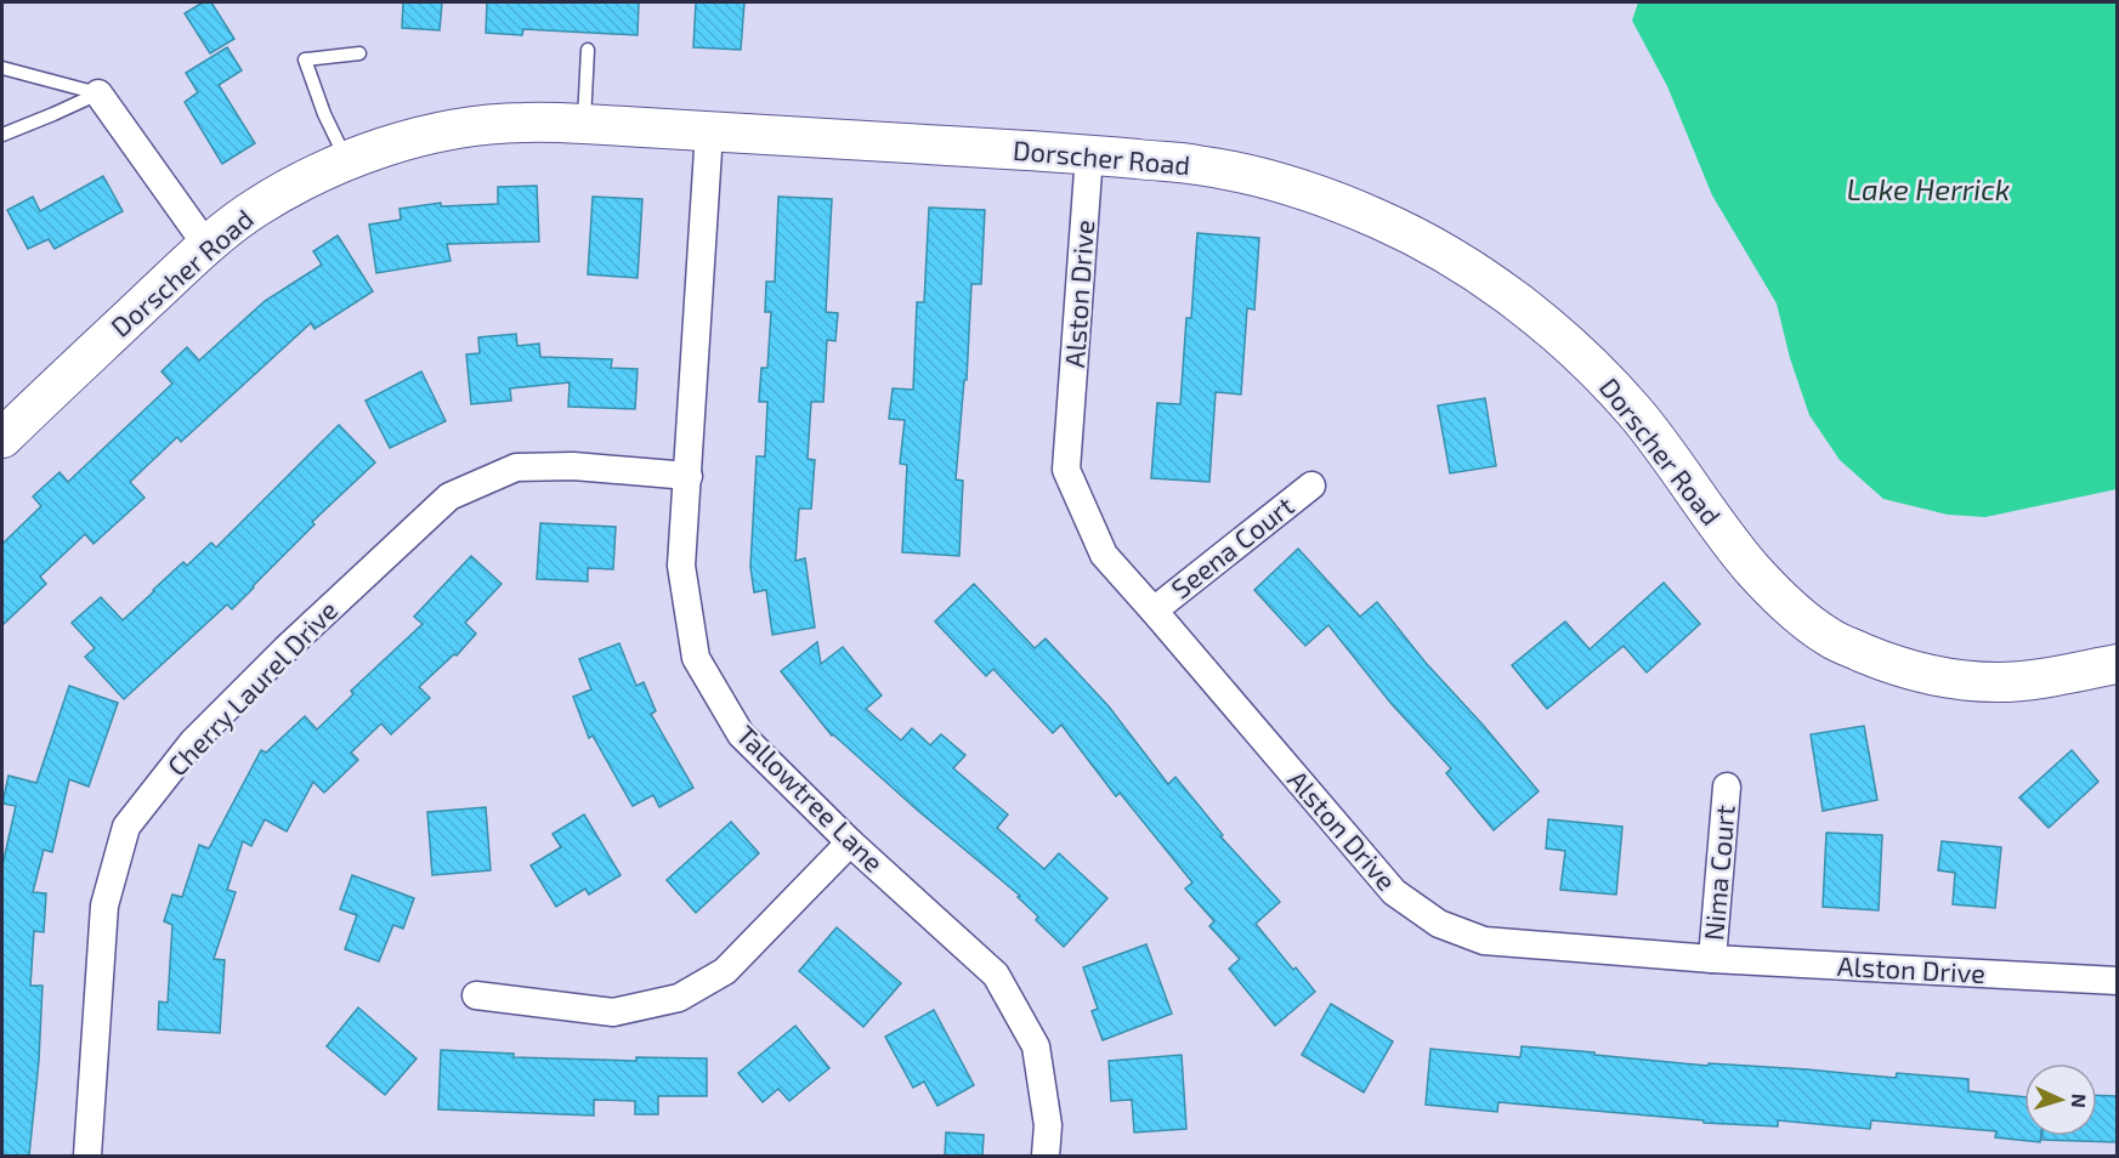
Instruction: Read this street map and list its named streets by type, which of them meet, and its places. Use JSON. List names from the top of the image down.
{
  "streets": {
    "street": [
      "Dorscher Road",
      "Alston Drive",
      "Seena Court",
      "Cherry Laurel Drive",
      "Tallowtree Lane",
      "Nima Court"
    ]
  },
  "crossings": [
    ["Dorscher Road", "Alston Drive"],
    ["Dorscher Road", "Tallowtree Lane"],
    ["Alston Drive", "Seena Court"],
    ["Alston Drive", "Nima Court"],
    ["Cherry Laurel Drive", "Tallowtree Lane"]
  ],
  "water": ["Lake Herrick"],
  "north": "right"
}
